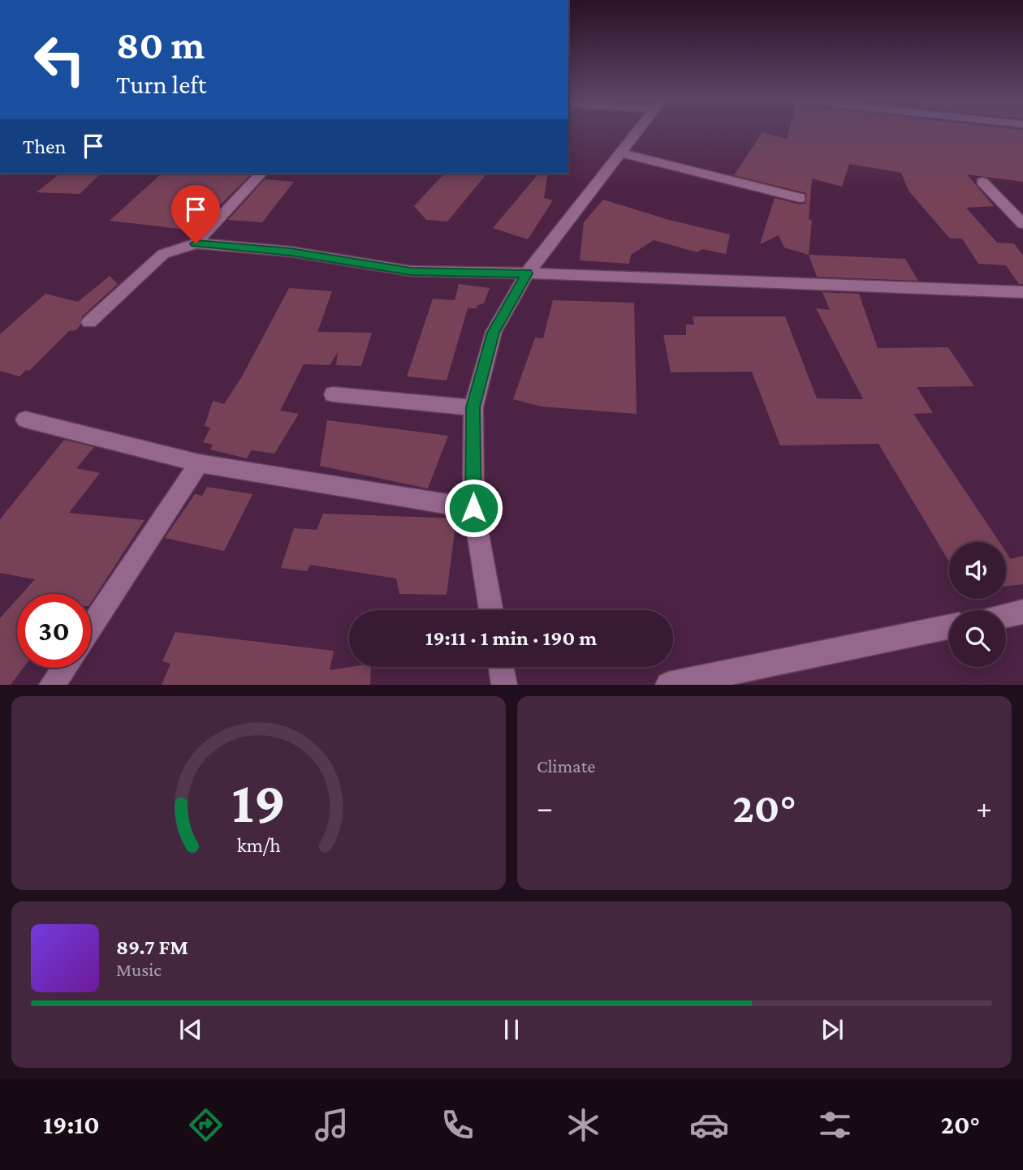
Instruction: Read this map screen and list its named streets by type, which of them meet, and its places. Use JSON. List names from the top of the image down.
{
  "page": {
    "turn": ["80 m", "Turn left"],
    "then": "Then",
    "limit": "30",
    "trip": "19:11 · 1 min · 190 m",
    "tile": "Climate",
    "heat": ["−", "20°", "+"],
    "song": ["89.7 FM", "Music"],
    "tabs": ["19:10", "20°"],
    "gauge": ["19", "km/h"]
  }
}
